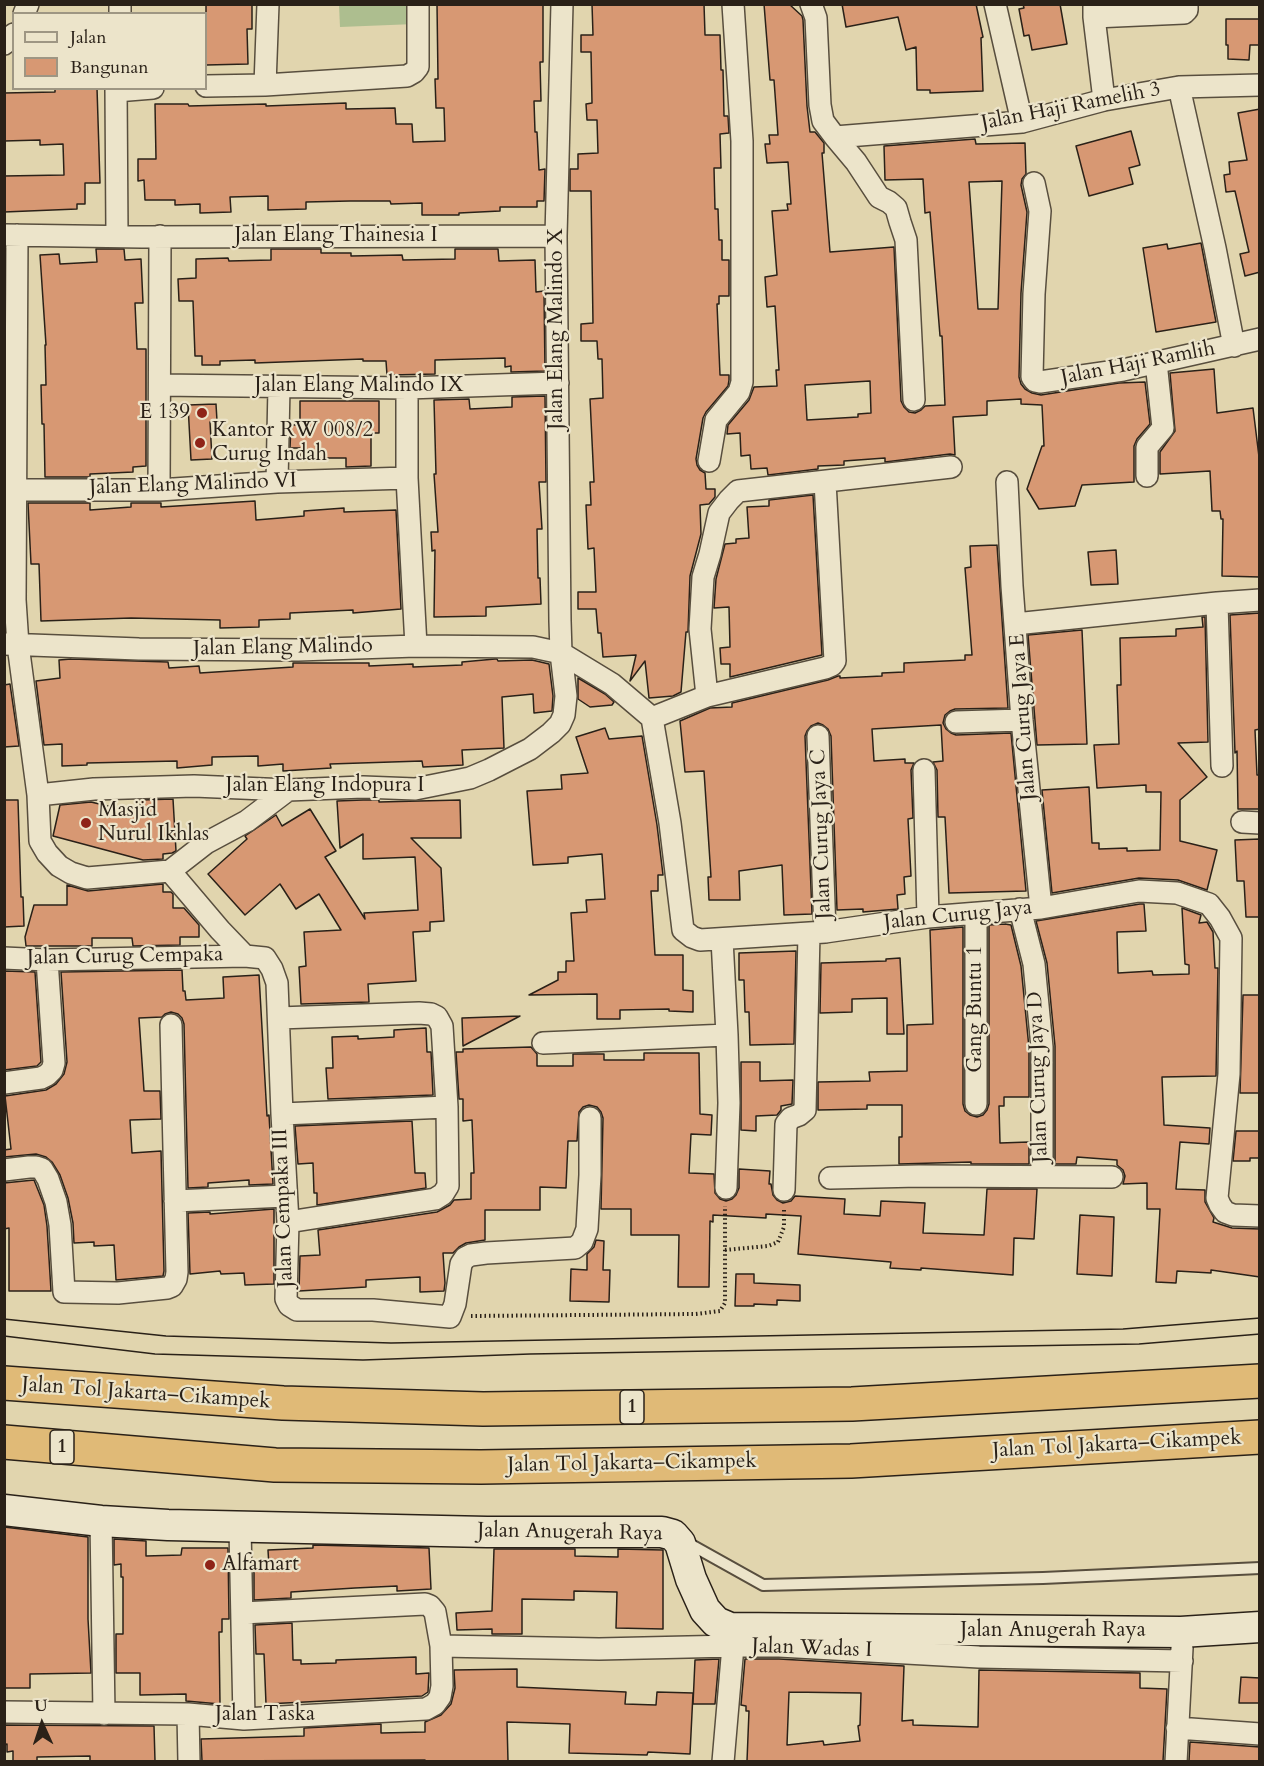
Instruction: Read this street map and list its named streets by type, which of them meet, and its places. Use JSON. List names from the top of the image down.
{
  "streets": {
    "highway": ["Jalan Tol Jakarta–Cikampek", "1"],
    "street": [
      "Jalan Haji Ramelih 3",
      "Jalan Elang Thainesia I",
      "Jalan Elang Malindo X",
      "Jalan Haji Ramlih",
      "Jalan Elang Malindo IX",
      "Jalan Elang Malindo VI",
      "Jalan Elang Malindo",
      "Jalan Curug Jaya E",
      "Jalan Elang Indopura I",
      "Jalan Curug Jaya C",
      "Jalan Curug Jaya",
      "Jalan Curug Cempaka",
      "Gang Buntu 1",
      "Jalan Curug Jaya D",
      "Jalan Cempaka III",
      "Jalan Anugerah Raya",
      "Jalan Wadas I",
      "Jalan Taska"
    ]
  },
  "crossings": [
    ["Jalan Haji Ramelih 3", "Jalan Haji Ramlih"],
    ["Jalan Elang Thainesia I", "Jalan Elang Malindo X"],
    ["Jalan Elang Malindo X", "Jalan Elang Malindo IX"],
    ["Jalan Elang Malindo X", "Jalan Elang Malindo"],
    ["Jalan Elang Malindo X", "Jalan Elang Indopura I"],
    ["Jalan Elang Malindo", "Jalan Elang Indopura I"],
    ["Jalan Curug Jaya E", "Jalan Curug Jaya"],
    ["Jalan Curug Jaya E", "Jalan Curug Jaya D"],
    ["Jalan Curug Jaya C", "Jalan Curug Jaya"],
    ["Jalan Curug Jaya", "Gang Buntu 1"],
    ["Jalan Curug Jaya", "Jalan Curug Jaya D"],
    ["Jalan Curug Cempaka", "Jalan Cempaka III"],
    ["Jalan Anugerah Raya", "Jalan Wadas I"],
    ["Jalan Wadas I", "Jalan Taska"]
  ],
  "places": [
    "E 139",
    "Kantor RW 008/2 Curug Indah",
    "Masjid Nurul Ikhlas",
    "Alfamart"
  ],
  "legend": ["Jalan", "Bangunan"],
  "north": "top"
}
